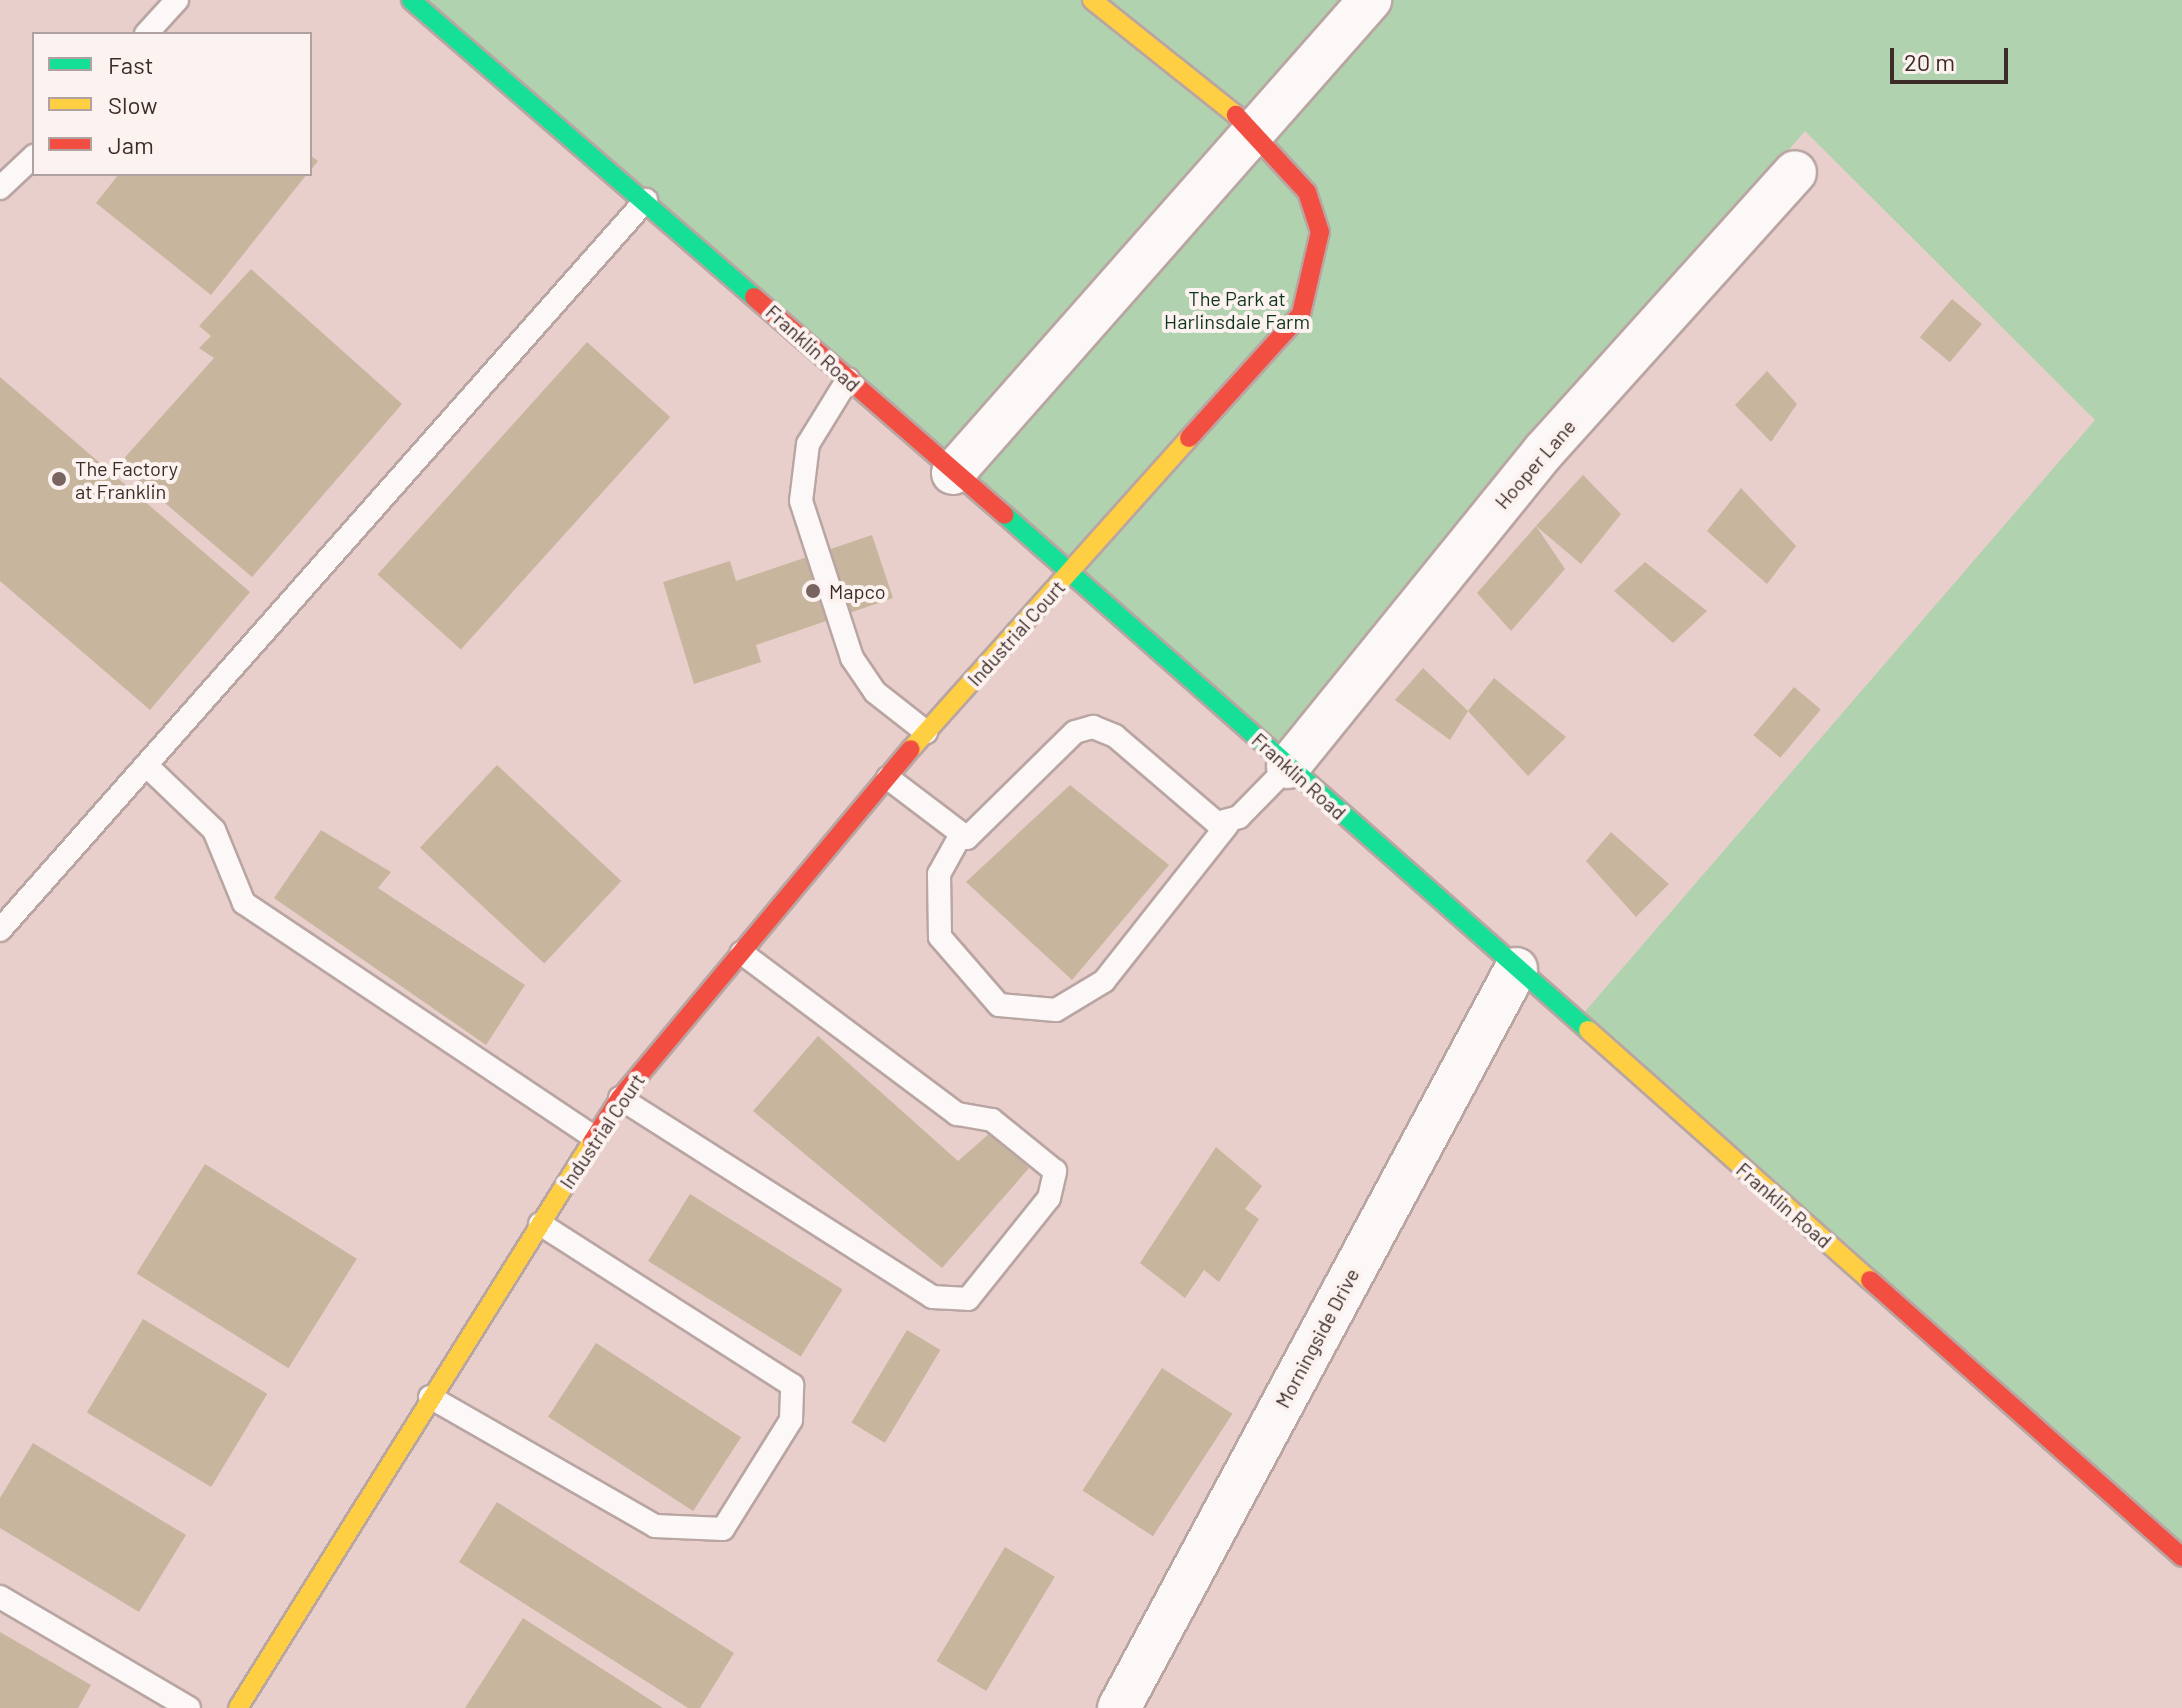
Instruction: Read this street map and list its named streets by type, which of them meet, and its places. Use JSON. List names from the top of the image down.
{
  "streets": {
    "main road": ["Franklin Road", "Industrial Court"],
    "street": ["Hooper Lane", "Morningside Drive"]
  },
  "crossings": [
    ["Franklin Road", "Hooper Lane"],
    ["Franklin Road", "Industrial Court"],
    ["Franklin Road", "Morningside Drive"]
  ],
  "parks": ["The Park at Harlinsdale Farm"],
  "places": ["The Factory at Franklin", "Mapco"],
  "legend": ["Fast", "Slow", "Jam"],
  "scale_bar": "20 m"
}
